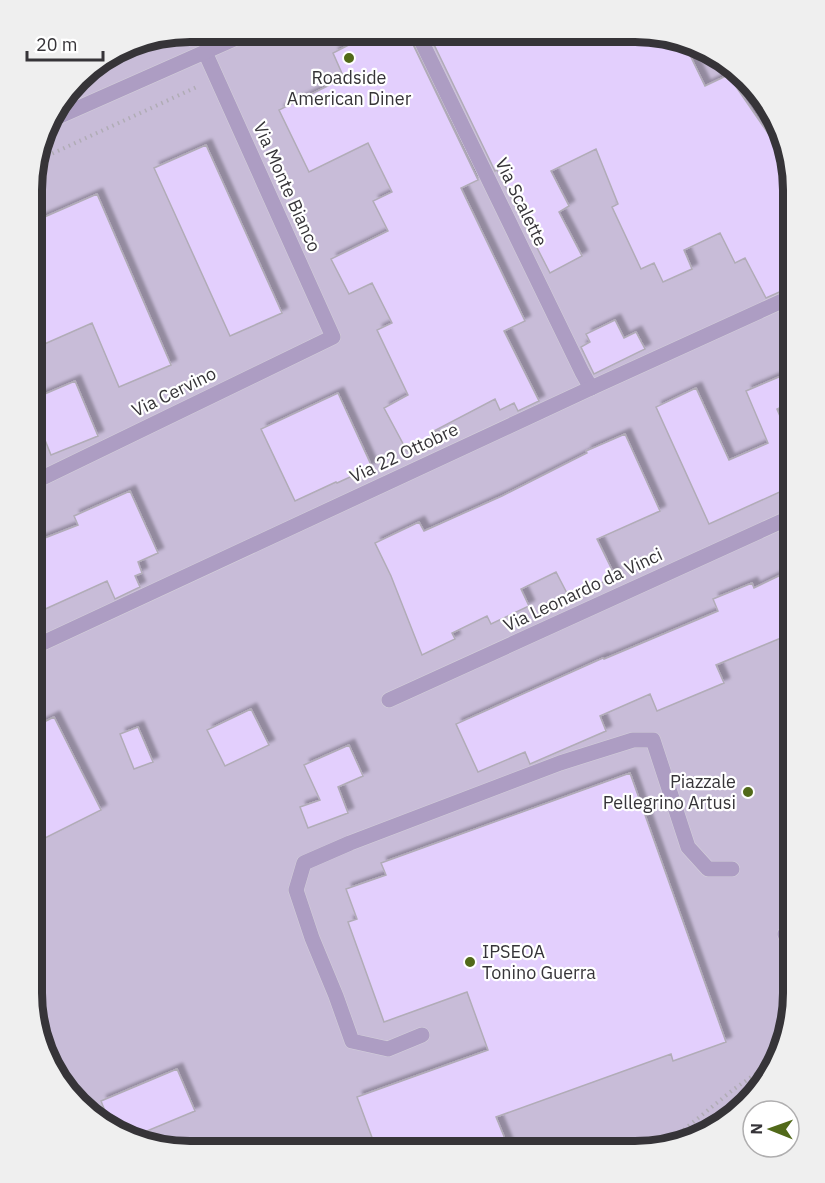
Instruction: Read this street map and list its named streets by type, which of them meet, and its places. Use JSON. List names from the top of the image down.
{
  "streets": {
    "street": [
      "Via Monte Bianco",
      "Via Scalette",
      "Via Cervino",
      "Via 22 Ottobre",
      "Via Leonardo da Vinci"
    ]
  },
  "crossings": [
    ["Via Monte Bianco", "Via Cervino"],
    ["Via Scalette", "Via 22 Ottobre"]
  ],
  "places": ["Roadside American Diner", "Piazzale Pellegrino Artusi", "IPSEOA Tonino Guerra"],
  "scale_bar": "20 m",
  "north": "left"
}
